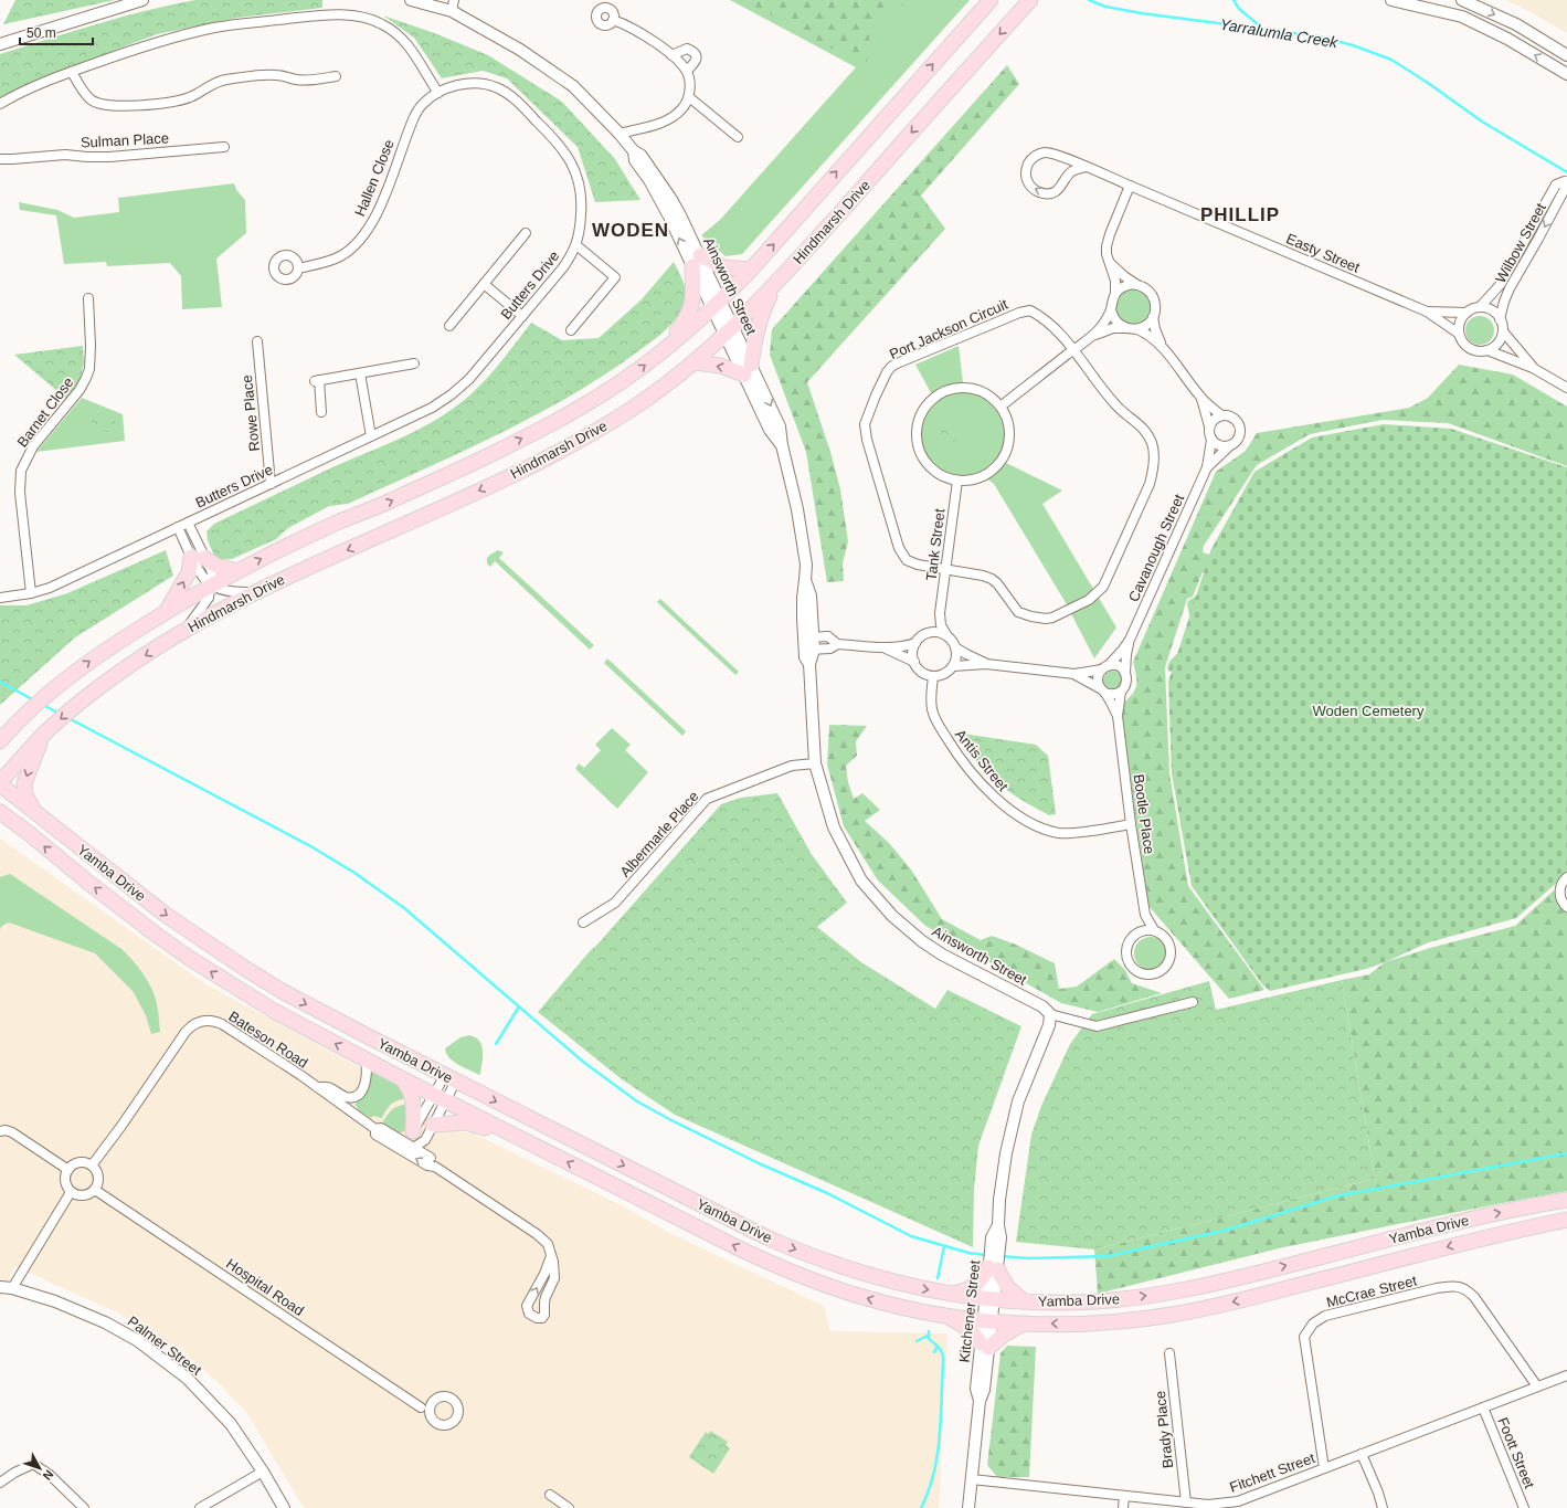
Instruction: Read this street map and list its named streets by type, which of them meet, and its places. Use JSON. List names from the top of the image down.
{
  "streets": {
    "main road": ["Hindmarsh Drive", "Yamba Drive"],
    "street": [
      "Sulman Place",
      "Hallen Close",
      "Wilbow Street",
      "Easty Street",
      "Butters Drive",
      "Ainsworth Street",
      "Port Jackson Circuit",
      "Barnet Close",
      "Rowe Place",
      "Tank Street",
      "Cavanough Street",
      "Antis Street",
      "Bootle Place",
      "Albermarle Place",
      "Bateson Road",
      "Hospital Road",
      "McCrae Street",
      "Kitchener Street",
      "Palmer Street",
      "Brady Place",
      "Foott Street",
      "Fitchett Street"
    ]
  },
  "crossings": [
    ["Hallen Close", "Butters Drive"],
    ["Hindmarsh Drive", "Butters Drive"],
    ["Hindmarsh Drive", "Ainsworth Street"],
    ["Hindmarsh Drive", "Yamba Drive"],
    ["Wilbow Street", "Easty Street"],
    ["Butters Drive", "Barnet Close"],
    ["Butters Drive", "Rowe Place"],
    ["Ainsworth Street", "Albermarle Place"],
    ["Ainsworth Street", "Kitchener Street"],
    ["Port Jackson Circuit", "Tank Street"],
    ["Tank Street", "Antis Street"],
    ["Cavanough Street", "Bootle Place"],
    ["Antis Street", "Bootle Place"],
    ["Yamba Drive", "Kitchener Street"],
    ["Bateson Road", "Hospital Road"],
    ["McCrae Street", "Fitchett Street"],
    ["Kitchener Street", "Fitchett Street"],
    ["Brady Place", "Fitchett Street"],
    ["Foott Street", "Fitchett Street"]
  ],
  "districts": ["PHILLIP", "WODEN"],
  "water": ["Yarralumla Creek"],
  "parks": ["Woden Cemetery"],
  "scale_bar": "50 m",
  "north": "bottom right"
}
